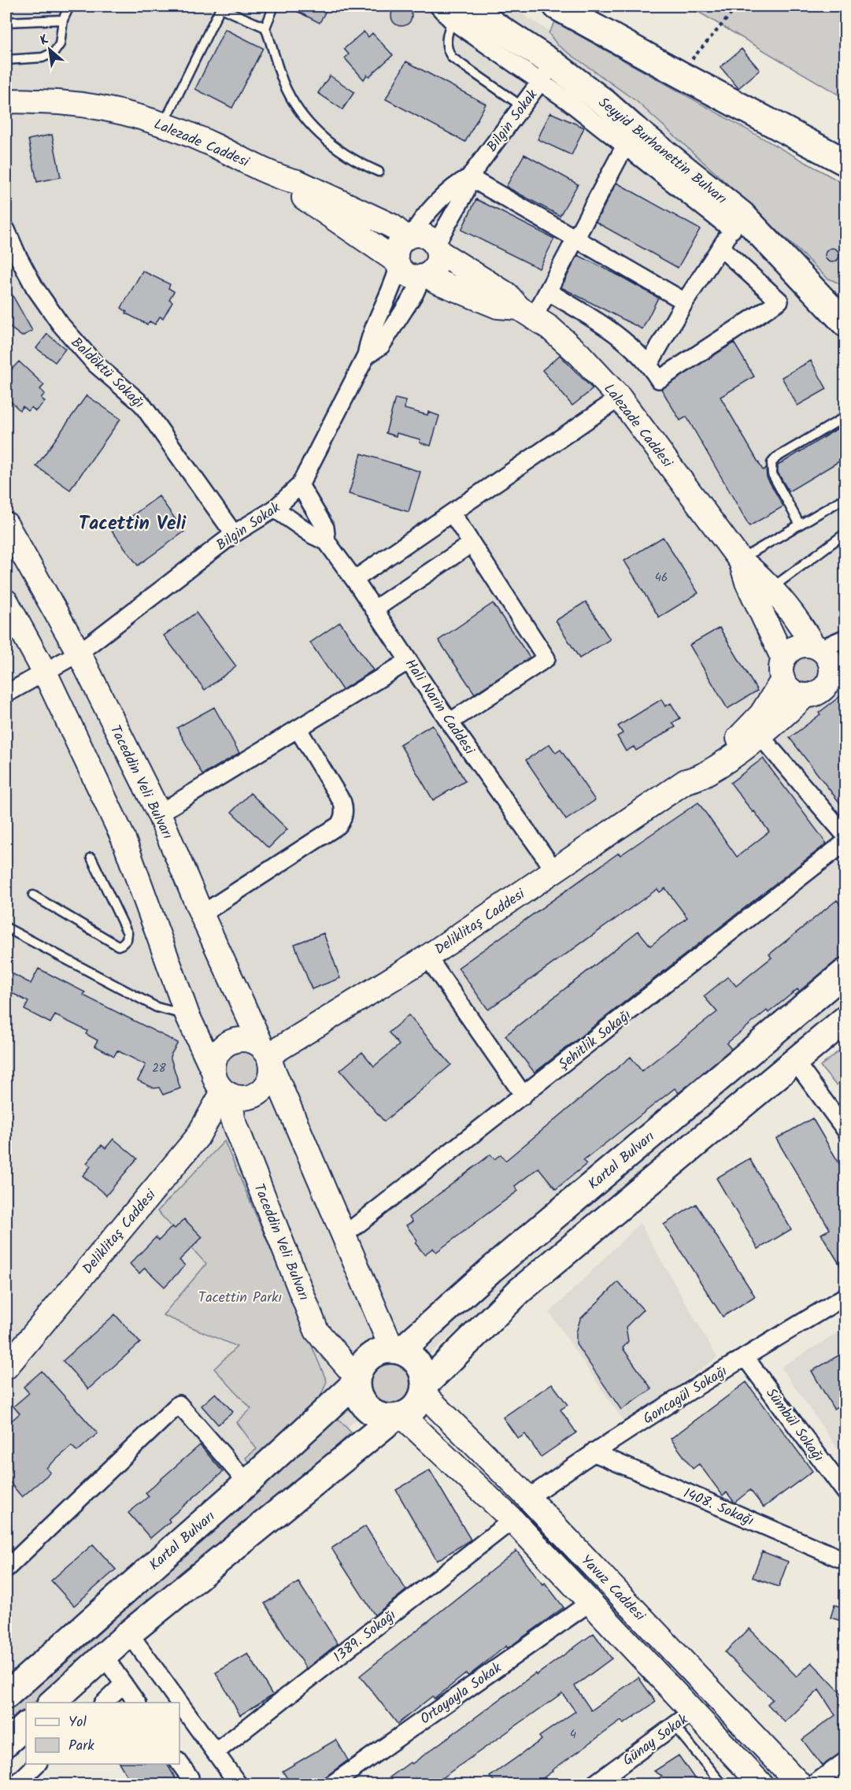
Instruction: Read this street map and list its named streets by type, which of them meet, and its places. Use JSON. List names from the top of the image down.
{
  "streets": {
    "main road": ["Seyyid Burhanettin Bulvarı", "Kartal Bulvarı"],
    "street": [
      "Bilgin Sokak",
      "Lalezade Caddesi",
      "Baldöktü Sokağı",
      "Hali Narin Caddesi",
      "Taceddin Veli Bulvarı",
      "Deliklitaş Caddesi",
      "Şehitlik Sokağı",
      "Goncagül Sokağı",
      "Sümbül Sokağı",
      "1408. Sokağı",
      "Yavuz Caddesi",
      "1389. Sokağı",
      "Ortayayla Sokak",
      "Günay Sokak"
    ]
  },
  "crossings": [
    ["Bilgin Sokak", "Lalezade Caddesi"],
    ["Bilgin Sokak", "Seyyid Burhanettin Bulvarı"],
    ["Bilgin Sokak", "Baldöktü Sokağı"],
    ["Bilgin Sokak", "Hali Narin Caddesi"],
    ["Bilgin Sokak", "Taceddin Veli Bulvarı"],
    ["Lalezade Caddesi", "Deliklitaş Caddesi"],
    ["Hali Narin Caddesi", "Deliklitaş Caddesi"],
    ["Taceddin Veli Bulvarı", "Deliklitaş Caddesi"],
    ["Taceddin Veli Bulvarı", "Şehitlik Sokağı"],
    ["Taceddin Veli Bulvarı", "Kartal Bulvarı"],
    ["Taceddin Veli Bulvarı", "Yavuz Caddesi"],
    ["Kartal Bulvarı", "Yavuz Caddesi"],
    ["Goncagül Sokağı", "Sümbül Sokağı"],
    ["Goncagül Sokağı", "1408. Sokağı"],
    ["Goncagül Sokağı", "Yavuz Caddesi"],
    ["Yavuz Caddesi", "1389. Sokağı"],
    ["Yavuz Caddesi", "Ortayayla Sokak"],
    ["Yavuz Caddesi", "Günay Sokak"]
  ],
  "districts": ["Tacettin Veli"],
  "parks": ["Tacettin Parkı"],
  "house_numbers": ["46", "28", "4"],
  "legend": ["Yol", "Park"],
  "north": "top left"
}
